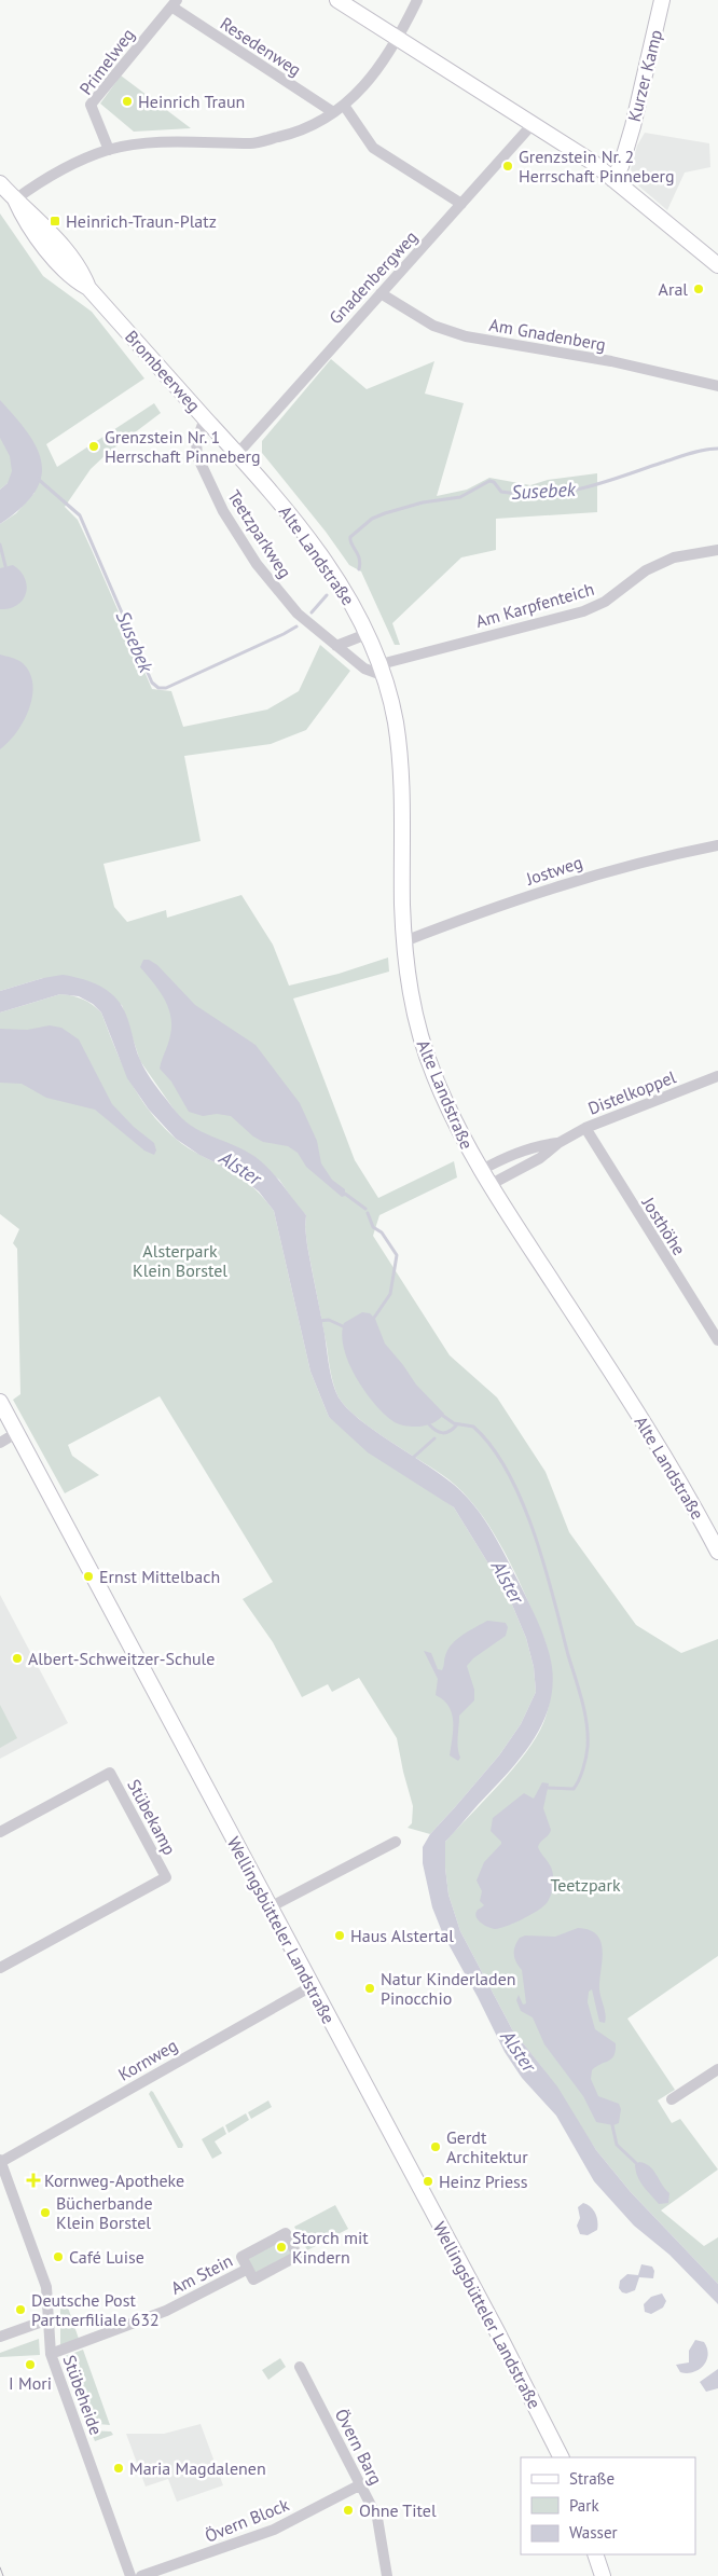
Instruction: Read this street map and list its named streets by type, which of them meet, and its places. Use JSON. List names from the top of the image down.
{
  "streets": {
    "main road": [
      "Kurzer Kamp",
      "Brombeerweg",
      "Alte Landstraße",
      "Wellingsbütteler Landstraße"
    ],
    "street": [
      "Resedenweg",
      "Primelweg",
      "Gnadenbergweg",
      "Am Gnadenberg",
      "Teetzparkweg",
      "Am Karpfenteich",
      "Jostweg",
      "Distelkoppel",
      "Josthöhe",
      "Stübekamp",
      "Kornweg",
      "Am Stein",
      "Stübeheide",
      "Övern Barg",
      "Övern Block"
    ]
  },
  "crossings": [
    ["Resedenweg", "Primelweg"],
    ["Gnadenbergweg", "Am Gnadenberg"],
    ["Gnadenbergweg", "Brombeerweg"],
    ["Gnadenbergweg", "Alte Landstraße"],
    ["Brombeerweg", "Teetzparkweg"],
    ["Brombeerweg", "Alte Landstraße"],
    ["Teetzparkweg", "Alte Landstraße"],
    ["Teetzparkweg", "Am Karpfenteich"],
    ["Alte Landstraße", "Am Karpfenteich"],
    ["Alte Landstraße", "Jostweg"],
    ["Alte Landstraße", "Distelkoppel"],
    ["Distelkoppel", "Josthöhe"],
    ["Wellingsbütteler Landstraße", "Kornweg"],
    ["Kornweg", "Stübeheide"],
    ["Am Stein", "Stübeheide"],
    ["Övern Barg", "Övern Block"]
  ],
  "water": ["Susebek", "Alster"],
  "parks": ["Alsterpark Klein Borstel", "Teetzpark"],
  "places": {
    "other": [
      "Heinrich Traun",
      "Grenzstein Nr. 2 Herrschaft Pinneberg",
      "Aral",
      "Grenzstein Nr. 1 Herrschaft Pinneberg",
      "Ernst Mittelbach",
      "Albert-Schweitzer-Schule",
      "Haus Alstertal",
      "Natur Kinderladen Pinocchio",
      "Gerdt Architektur",
      "Heinz Priess",
      "Bücherbande Klein Borstel",
      "Storch mit Kindern",
      "Café Luise",
      "Deutsche Post Partnerfiliale 632",
      "I Mori",
      "Maria Magdalenen",
      "Ohne Titel"
    ],
    "transit": ["Heinrich-Traun-Platz"],
    "health": ["Kornweg-Apotheke"]
  },
  "legend": ["Straße", "Park", "Wasser"]
}
